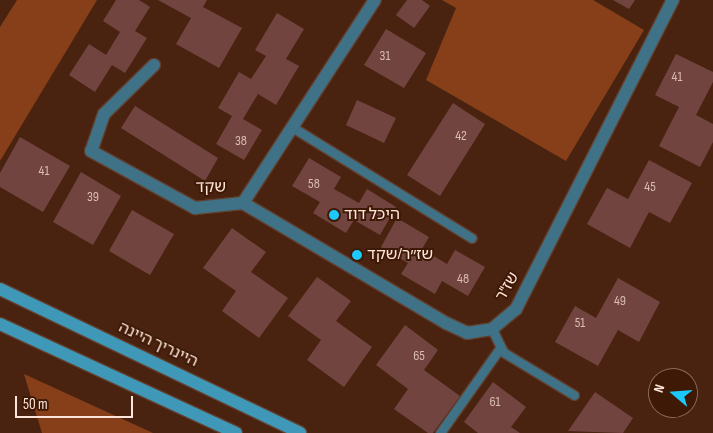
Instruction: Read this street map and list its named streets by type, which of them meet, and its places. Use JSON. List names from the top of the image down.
{
  "streets": {
    "main road": ["היינריך היינה"],
    "street": ["שקד", "שז\"ר"]
  },
  "places": ["היכל דוד", "שז״ר/שקד"],
  "house_numbers": [
    "31",
    "41",
    "42",
    "38",
    "41",
    "58",
    "45",
    "39",
    "48",
    "49",
    "51",
    "65",
    "61"
  ],
  "scale_bar": "50 m",
  "north": "left"
}
